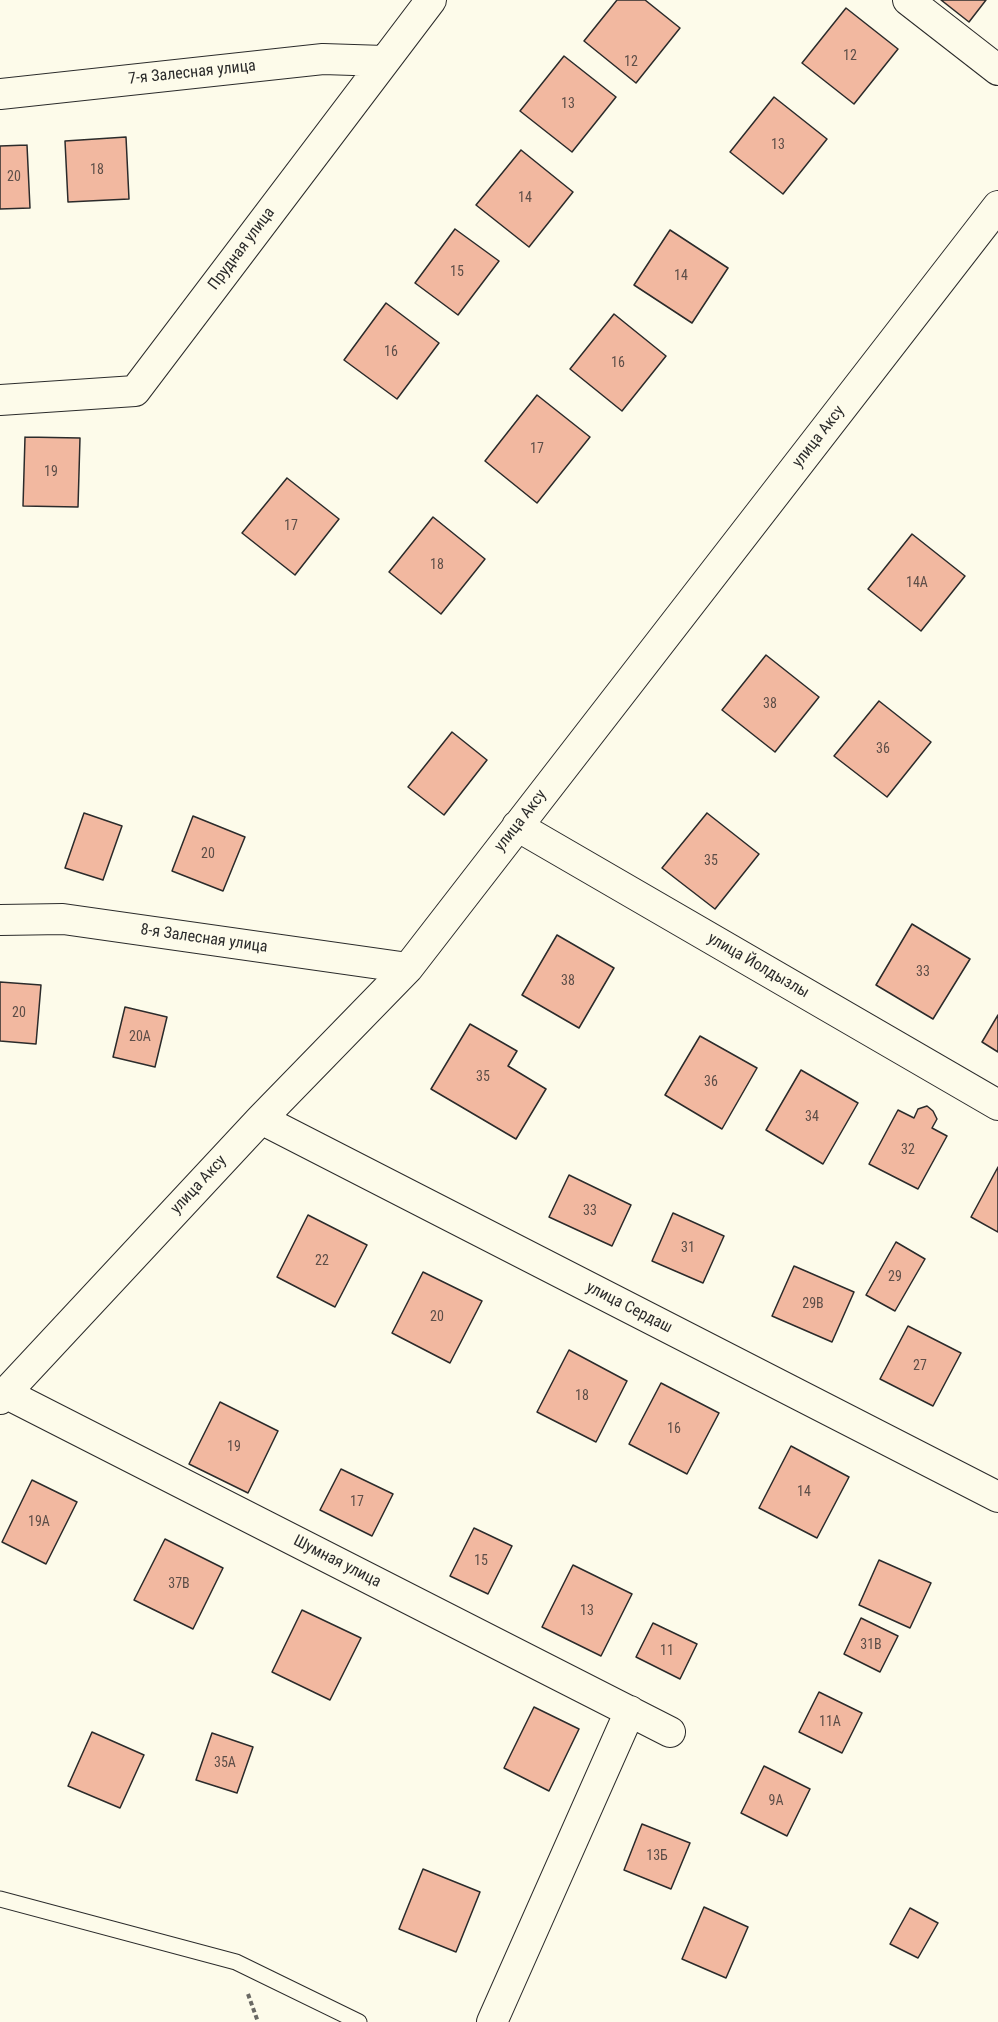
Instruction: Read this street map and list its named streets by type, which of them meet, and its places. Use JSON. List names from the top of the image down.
{
  "streets": {
    "street": [
      "7-я Залесная улица",
      "Прудная улица",
      "улица Аксу",
      "8-я Залесная улица",
      "улица Йолдызлы",
      "улица Сердаш",
      "Шумная улица"
    ]
  },
  "crossings": [
    ["7-я Залесная улица", "Прудная улица"],
    ["улица Аксу", "8-я Залесная улица"],
    ["улица Аксу", "улица Йолдызлы"],
    ["улица Аксу", "улица Сердаш"],
    ["улица Аксу", "Шумная улица"]
  ],
  "house_numbers": [
    "12",
    "12",
    "13",
    "13",
    "18",
    "20",
    "14",
    "15",
    "14",
    "16",
    "16",
    "17",
    "19",
    "17",
    "18",
    "14А",
    "38",
    "36",
    "20",
    "35",
    "33",
    "38",
    "20",
    "20А",
    "35",
    "36",
    "34",
    "32",
    "33",
    "31",
    "22",
    "29",
    "29В",
    "20",
    "27",
    "18",
    "16",
    "19",
    "14",
    "17",
    "19А",
    "15",
    "37В",
    "13",
    "31В",
    "11",
    "11А",
    "35А",
    "9А",
    "13Б"
  ]
}
